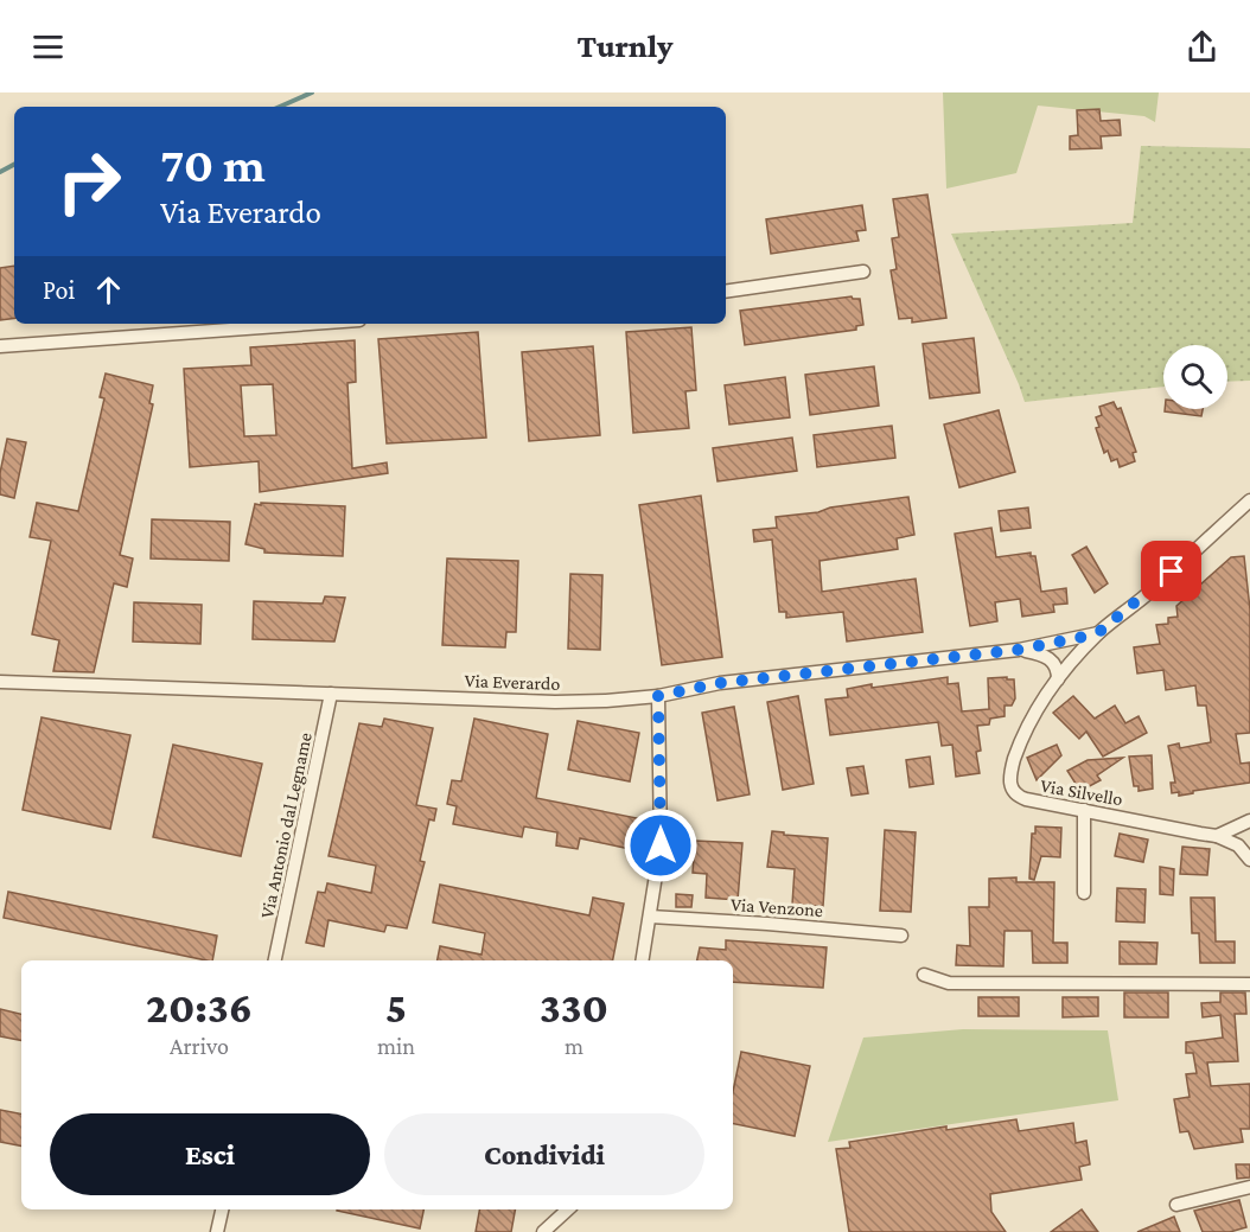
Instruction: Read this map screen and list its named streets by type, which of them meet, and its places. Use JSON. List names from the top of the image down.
{
  "streets": {
    "street": [
      "Via Everardo",
      "Via Silvello",
      "Via Antonio dal Legname",
      "Via Venzone"
    ]
  },
  "crossings": [
    ["Via Everardo", "Via Silvello"],
    ["Via Everardo", "Via Antonio dal Legname"]
  ],
  "page": {
    "header": "Turnly",
    "turn": ["70 m", "Via Everardo"],
    "then": "Poi",
    "eta": [
      "20:36",
      "Arrivo",
      "5",
      "min",
      "330",
      "m"
    ],
    "buttons": ["Esci", "Condividi"]
  }
}
